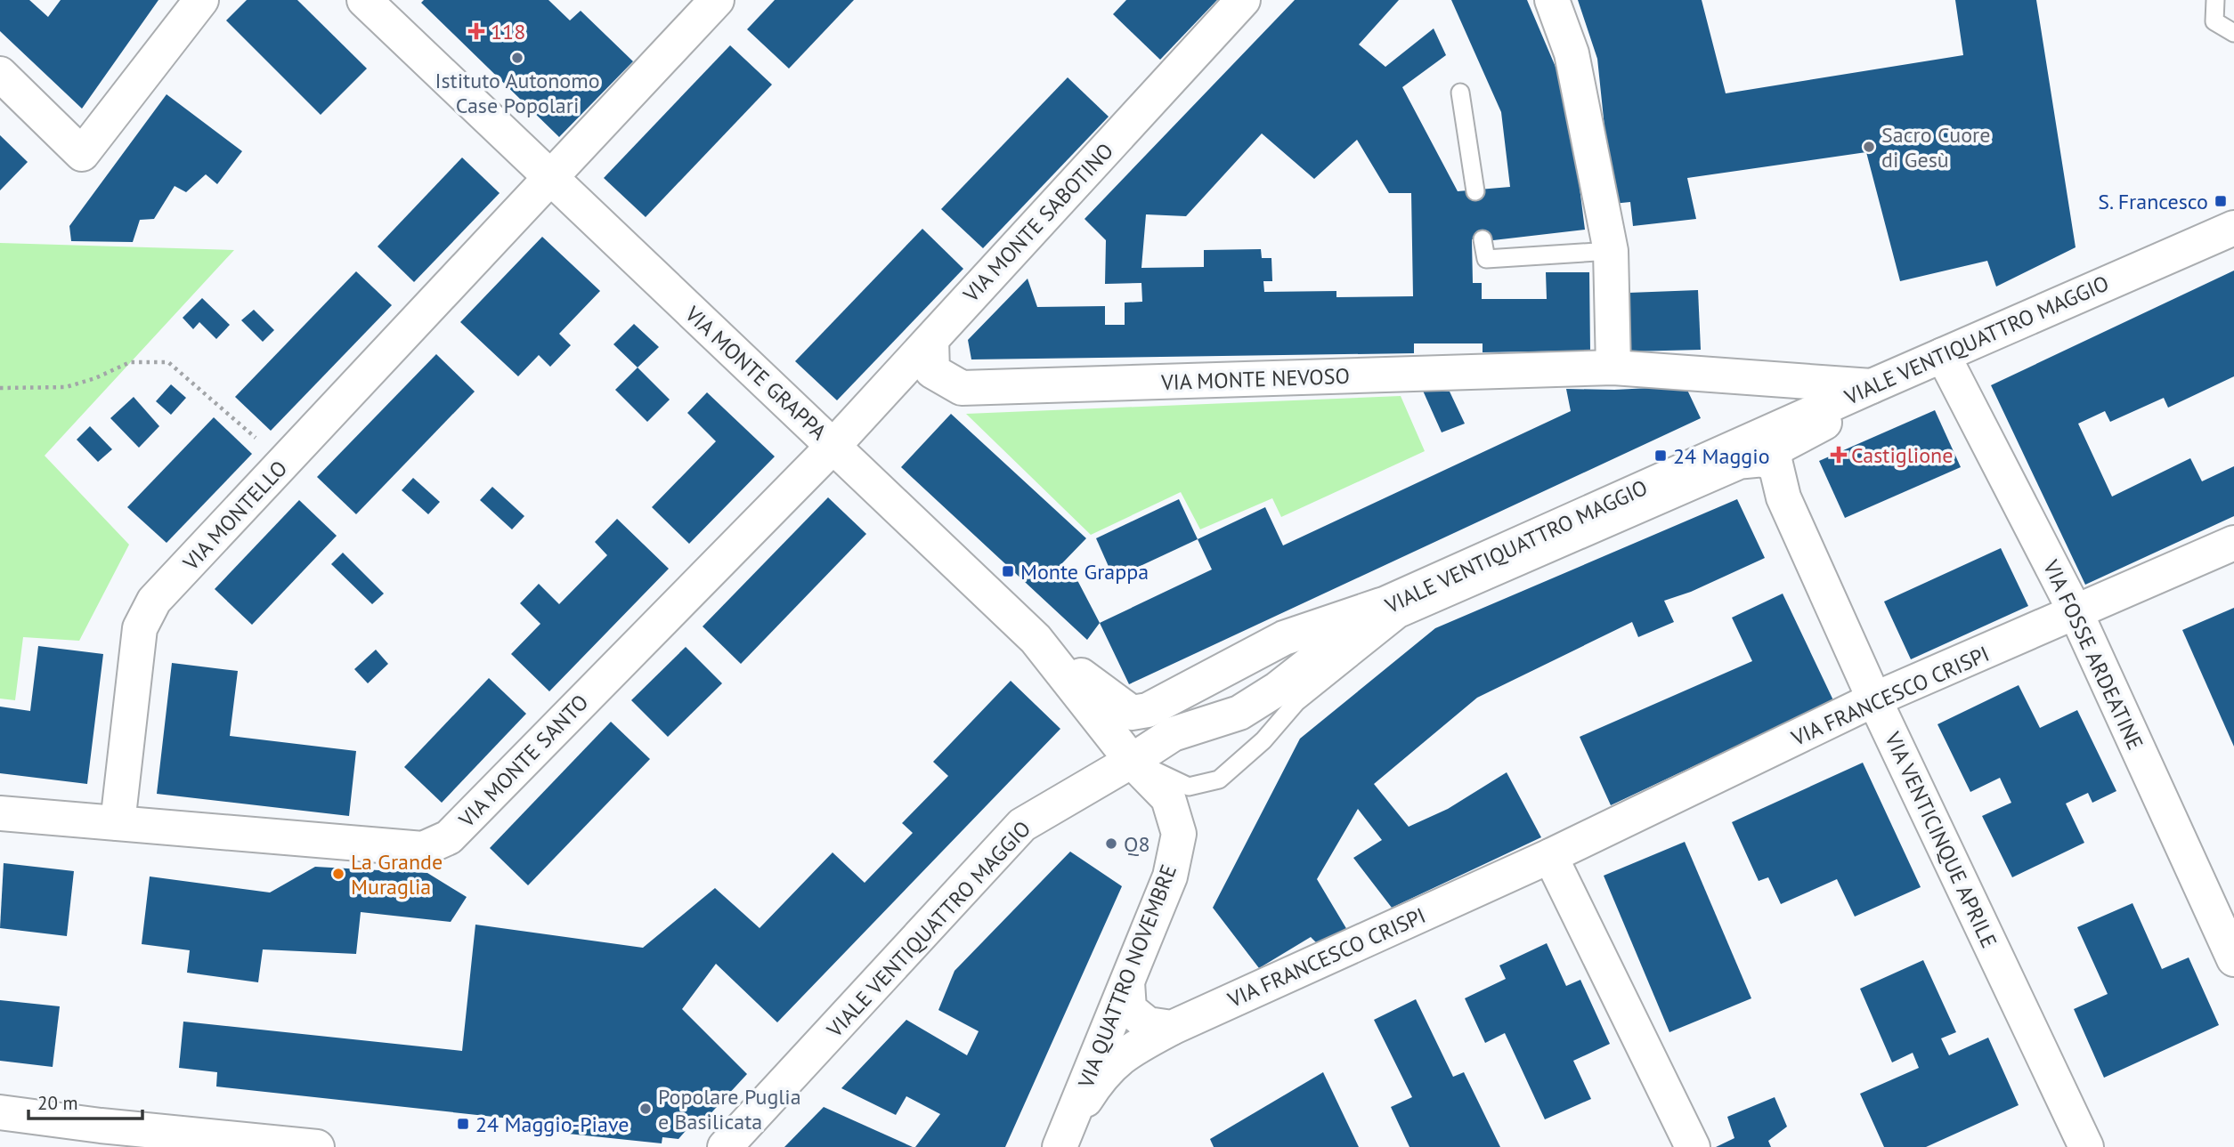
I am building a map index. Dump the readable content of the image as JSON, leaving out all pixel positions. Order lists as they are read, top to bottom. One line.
{"streets":{"street":["VIA MONTE SABOTINO","VIALE VENTIQUATTRO MAGGIO","VIA MONTE GRAPPA","VIA MONTE NEVOSO","VIA MONTELLO","VIA FOSSE ARDEATINE","VIA FRANCESCO CRISPI","VIA MONTE SANTO","VIA VENTICINQUE APRILE","VIA QUATTRO NOVEMBRE"]},"crossings":[["VIA MONTE SABOTINO","VIA MONTE GRAPPA"],["VIA MONTE SABOTINO","VIA MONTE NEVOSO"],["VIA MONTE SABOTINO","VIA MONTE SANTO"],["VIALE VENTIQUATTRO MAGGIO","VIA MONTE GRAPPA"],["VIALE VENTIQUATTRO MAGGIO","VIA FOSSE ARDEATINE"],["VIALE VENTIQUATTRO MAGGIO","VIA VENTICINQUE APRILE"],["VIALE VENTIQUATTRO MAGGIO","VIA QUATTRO NOVEMBRE"],["VIA MONTE GRAPPA","VIA MONTELLO"],["VIA MONTE GRAPPA","VIA MONTE SANTO"],["VIA MONTE GRAPPA","VIA QUATTRO NOVEMBRE"],["VIA MONTELLO","VIA MONTE SANTO"],["VIA FOSSE ARDEATINE","VIA FRANCESCO CRISPI"],["VIA FRANCESCO CRISPI","VIA VENTICINQUE APRILE"],["VIA FRANCESCO CRISPI","VIA QUATTRO NOVEMBRE"]],"places":{"health":["118","Castiglione"],"other":["Istituto Autonomo Case Popolari","Sacro Cuore di Gesù","Q8","La Grande Muraglia","Popolare Puglia e Basilicata"],"transit":["S. Francesco","24 Maggio","Monte Grappa","24 Maggio-Piave"]},"scale_bar":"20 m"}
